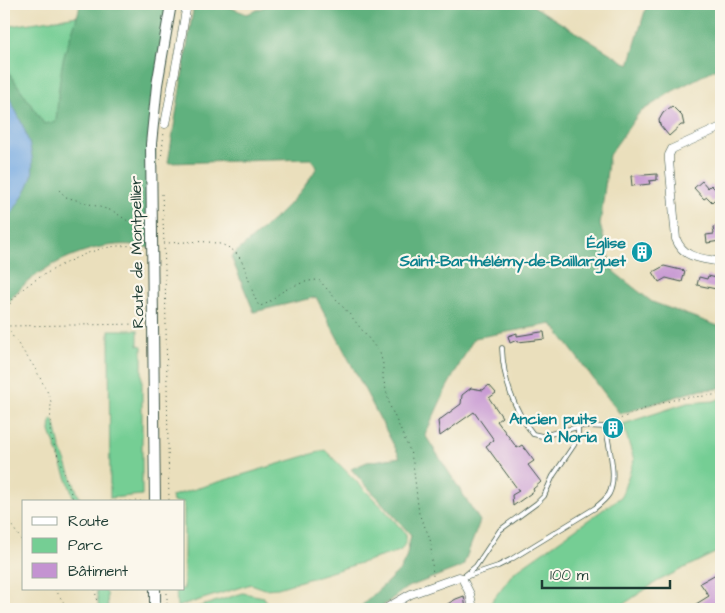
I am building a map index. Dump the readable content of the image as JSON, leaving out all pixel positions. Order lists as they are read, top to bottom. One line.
{"streets":{"main road":["Route de Montpellier"]},"places":{"building":["Église Saint-Barthélémy-de-Baillarguet","Ancien puits à Noria"]},"legend":["Route","Parc","Bâtiment"],"scale_bar":"100 m"}
